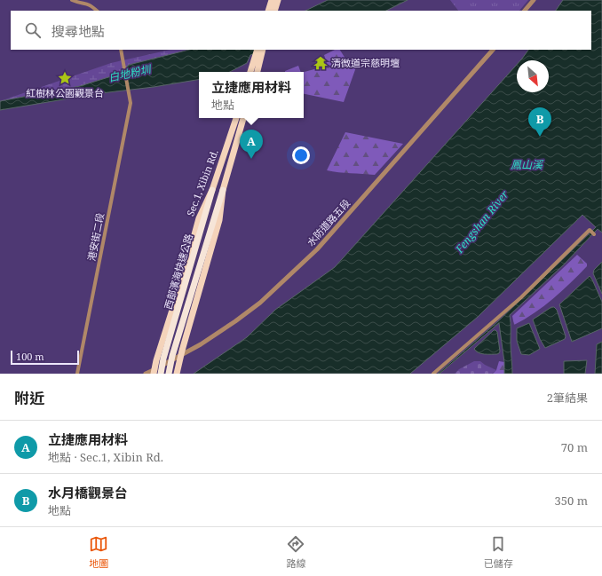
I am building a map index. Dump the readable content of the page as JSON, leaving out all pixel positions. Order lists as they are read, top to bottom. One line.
{"streets":{"highway":["西部濱海快速公路"],"main road":["Sec.1, Xibin Rd."],"street":["水防道路五段","港安街二段"]},"crossings":[["Sec.1, Xibin Rd.","西部濱海快速公路"]],"water":["白地粉圳","鳳山溪","Fengshan River"],"places":{"temple":["清微道宗慈明壇"],"place":["紅樹林公園觀景台"]},"scale_bar":"100 m","north":"bottom right","page":{"search":"搜尋地點","popup":["立捷應用材料","地點"],"pins":["B","A"],"scale":"100 m","heading":["附近","2筆結果"],"list":[{"mark":"A","name":"立捷應用材料","note":"地點 · Sec.1, Xibin Rd.","value":"70 m"},{"mark":"B","name":"水月橋觀景台","note":"地點","value":"350 m"}],"nav":["地圖","路線","已儲存"]}}
